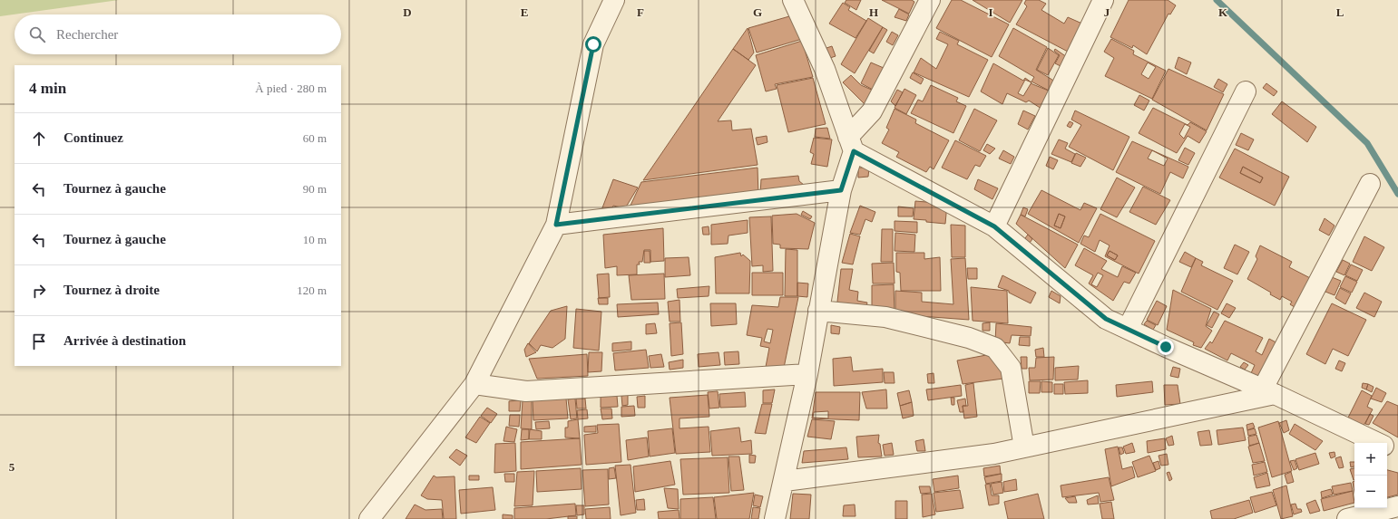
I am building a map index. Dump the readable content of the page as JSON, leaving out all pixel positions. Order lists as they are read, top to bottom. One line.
{"page":{"search":"Rechercher","heading":["4 min","À pied · 280 m"],"list":[["Continuez","60 m"],["Tournez à gauche","90 m"],["Tournez à gauche","10 m"],["Tournez à droite","120 m"],"Arrivée à destination"],"map_buttons":["+","−"]},"grid":{"columns":["D","E","F","G","H","I","J","K","L"],"rows":["5"]}}
